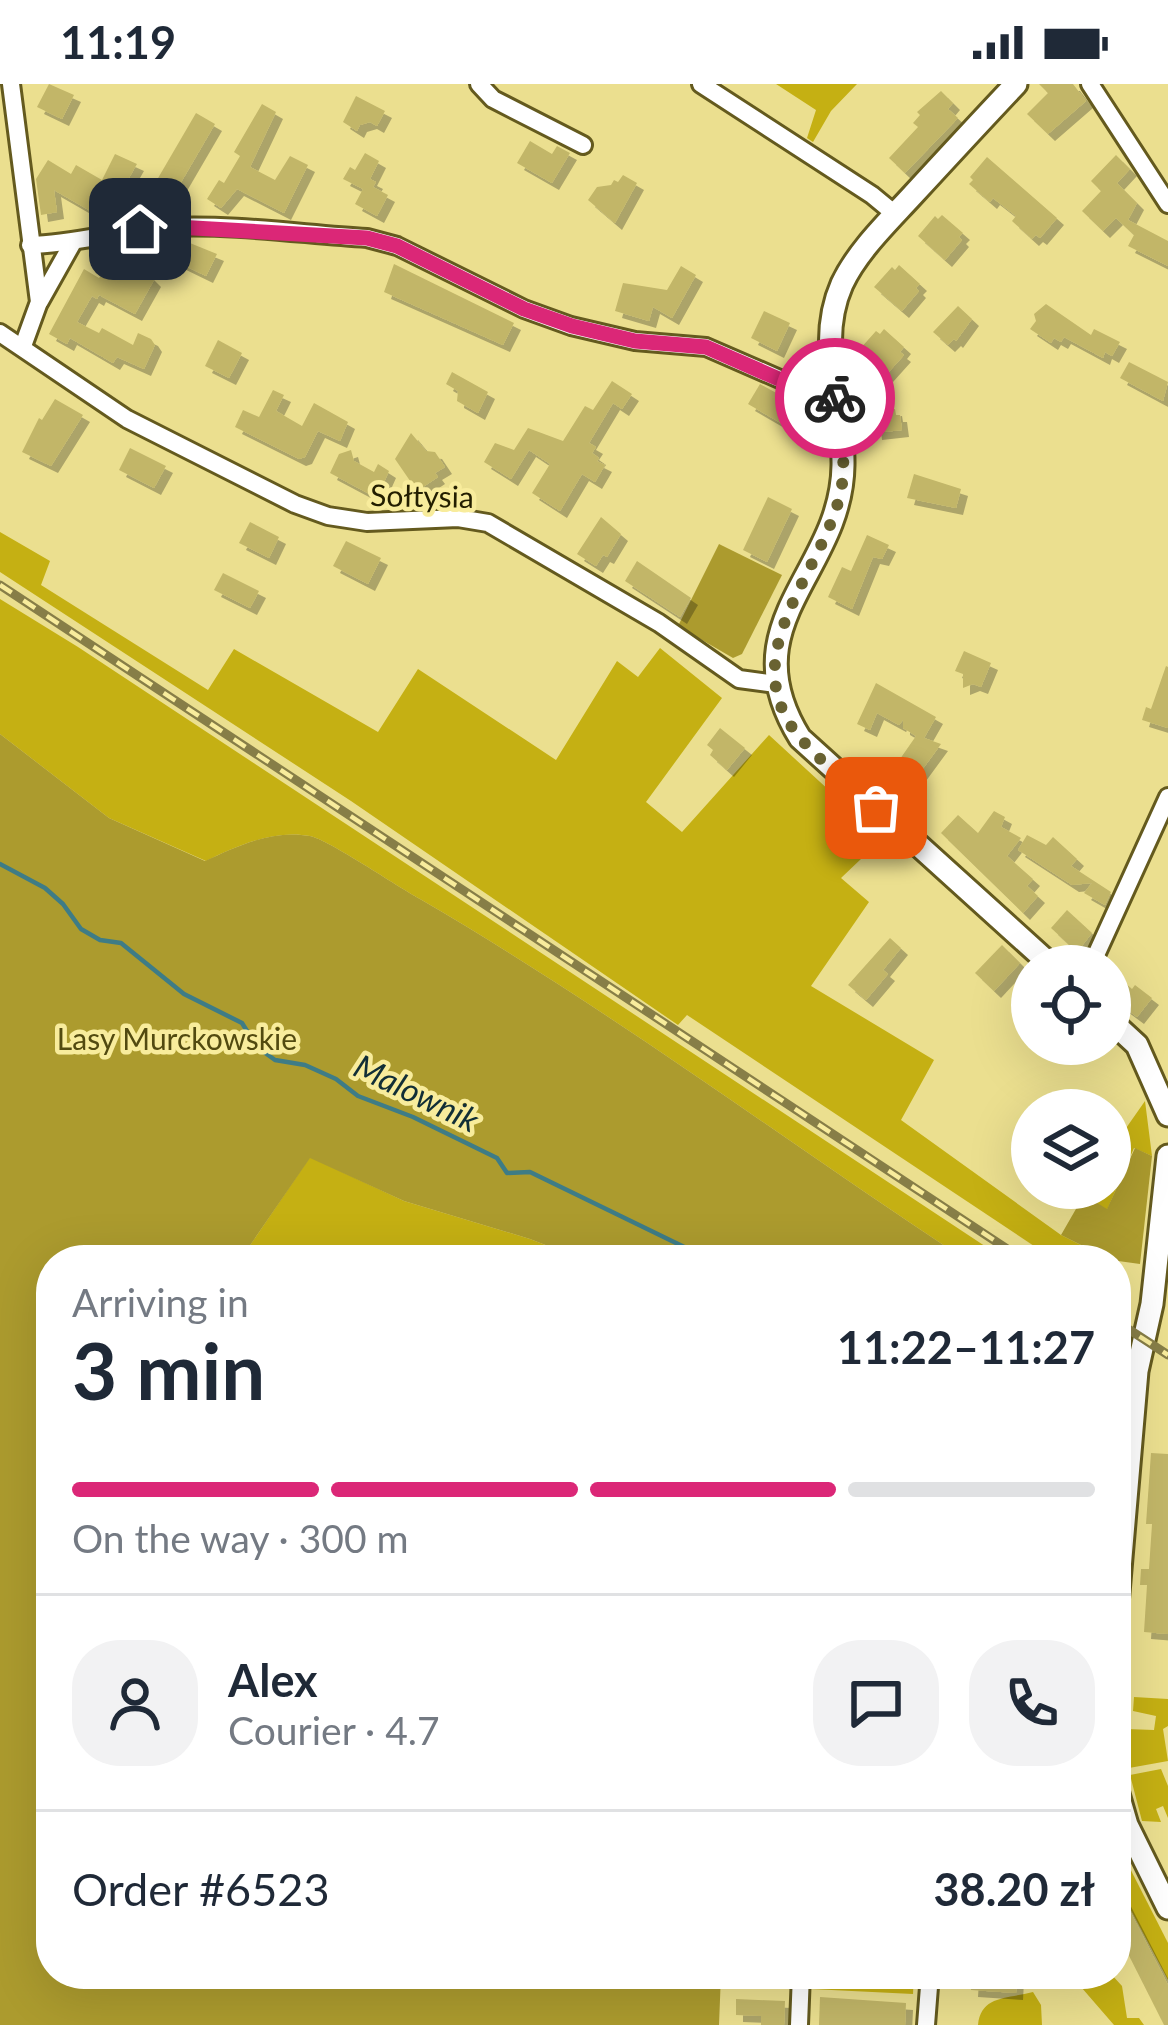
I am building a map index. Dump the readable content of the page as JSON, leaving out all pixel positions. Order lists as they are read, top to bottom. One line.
{"streets":{"street":["Sołtysia"]},"water":["Malownik"],"parks":["Lasy Murckowskie"],"page":{"status":"11:19","heading":["3 min","Arriving in","11:22–11:27"],"panel":["Alex","Courier · 4.7","Order #6523","38.20 zł"],"bar":"On the way · 300 m"}}
